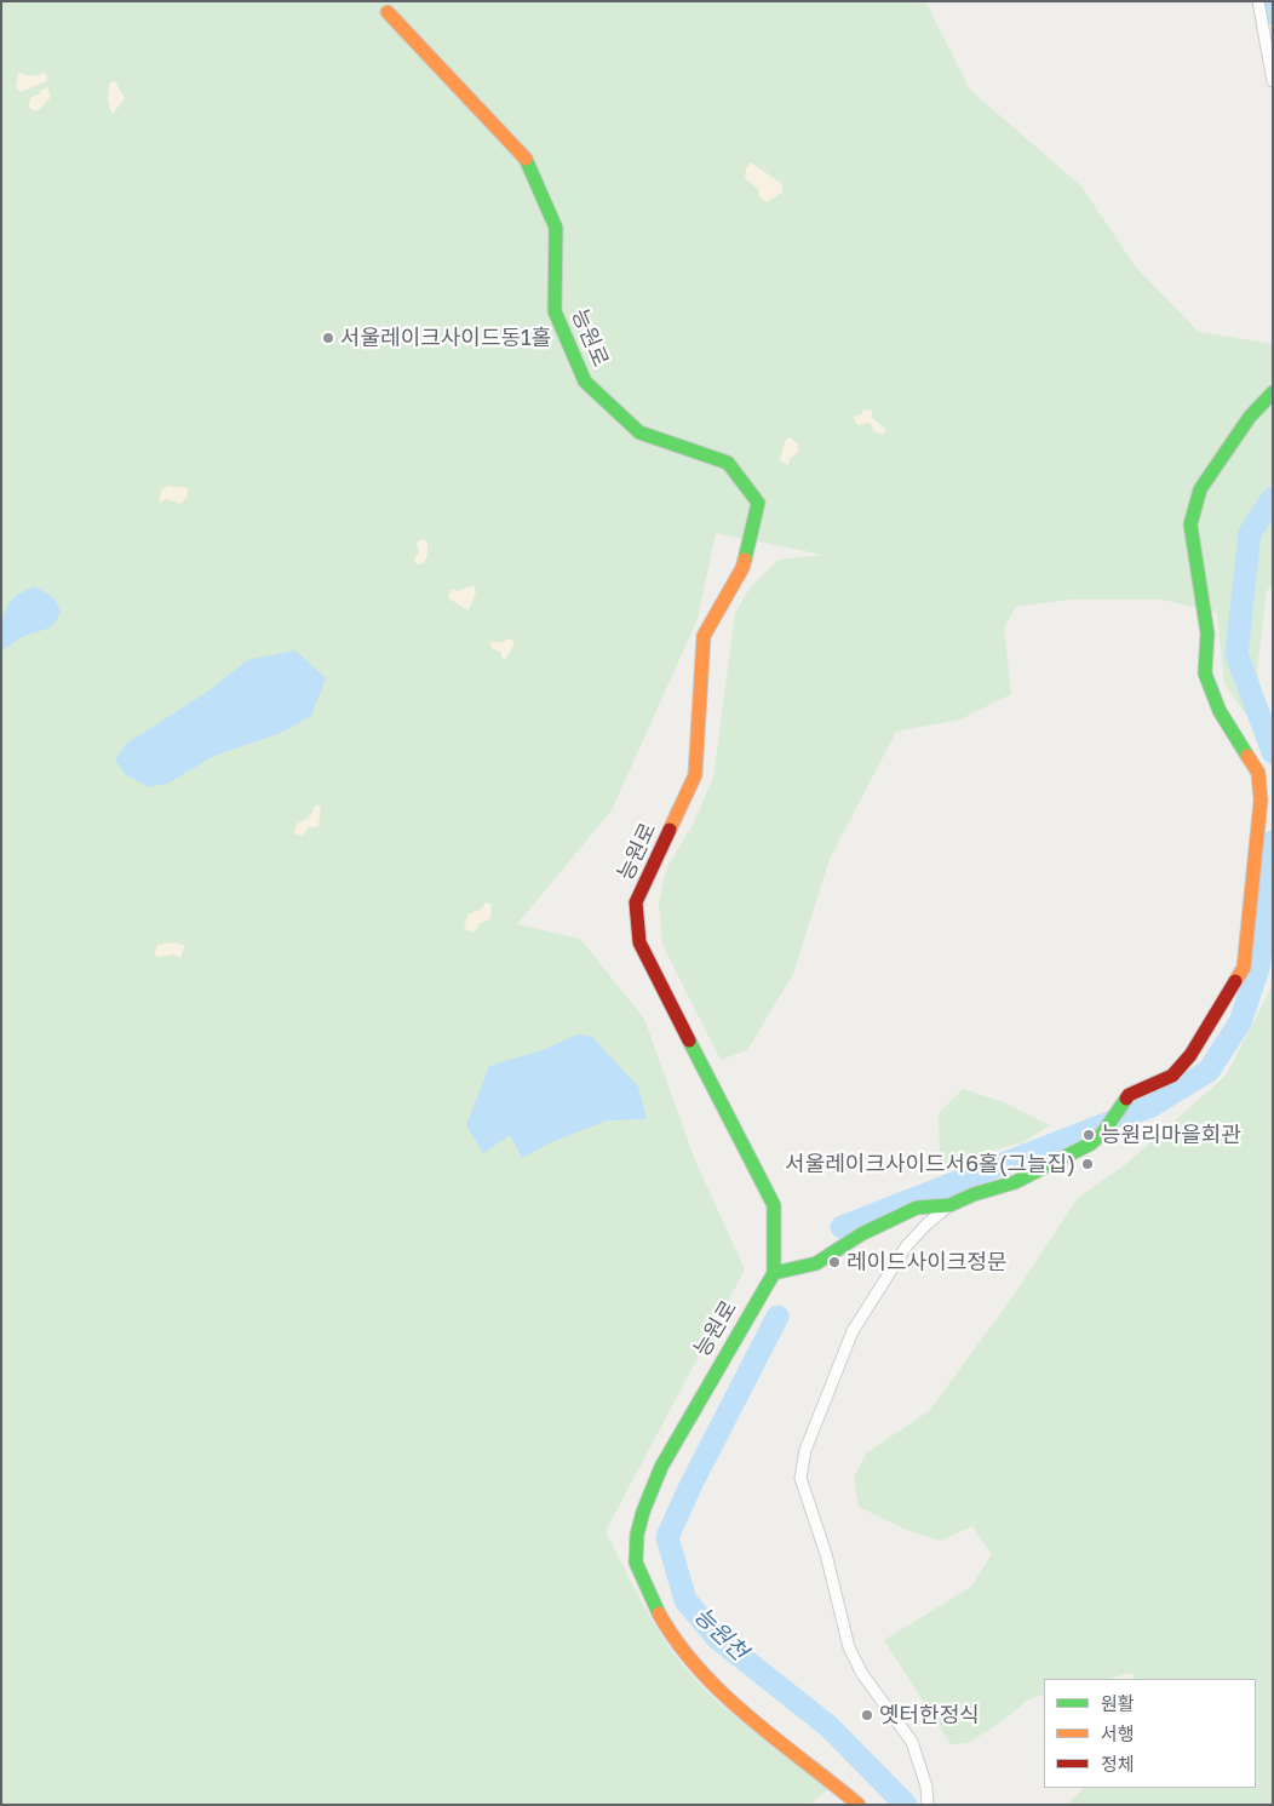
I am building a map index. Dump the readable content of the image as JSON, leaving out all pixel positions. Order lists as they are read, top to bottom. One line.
{"streets":{"street":["능원로"]},"water":["능원천"],"places":["서울레이크사이드동1홀","능원리마을회관","서울레이크사이드서6홀(그늘집)","레이드사이크정문","옛터한정식"],"legend":["원활","서행","정체"]}
